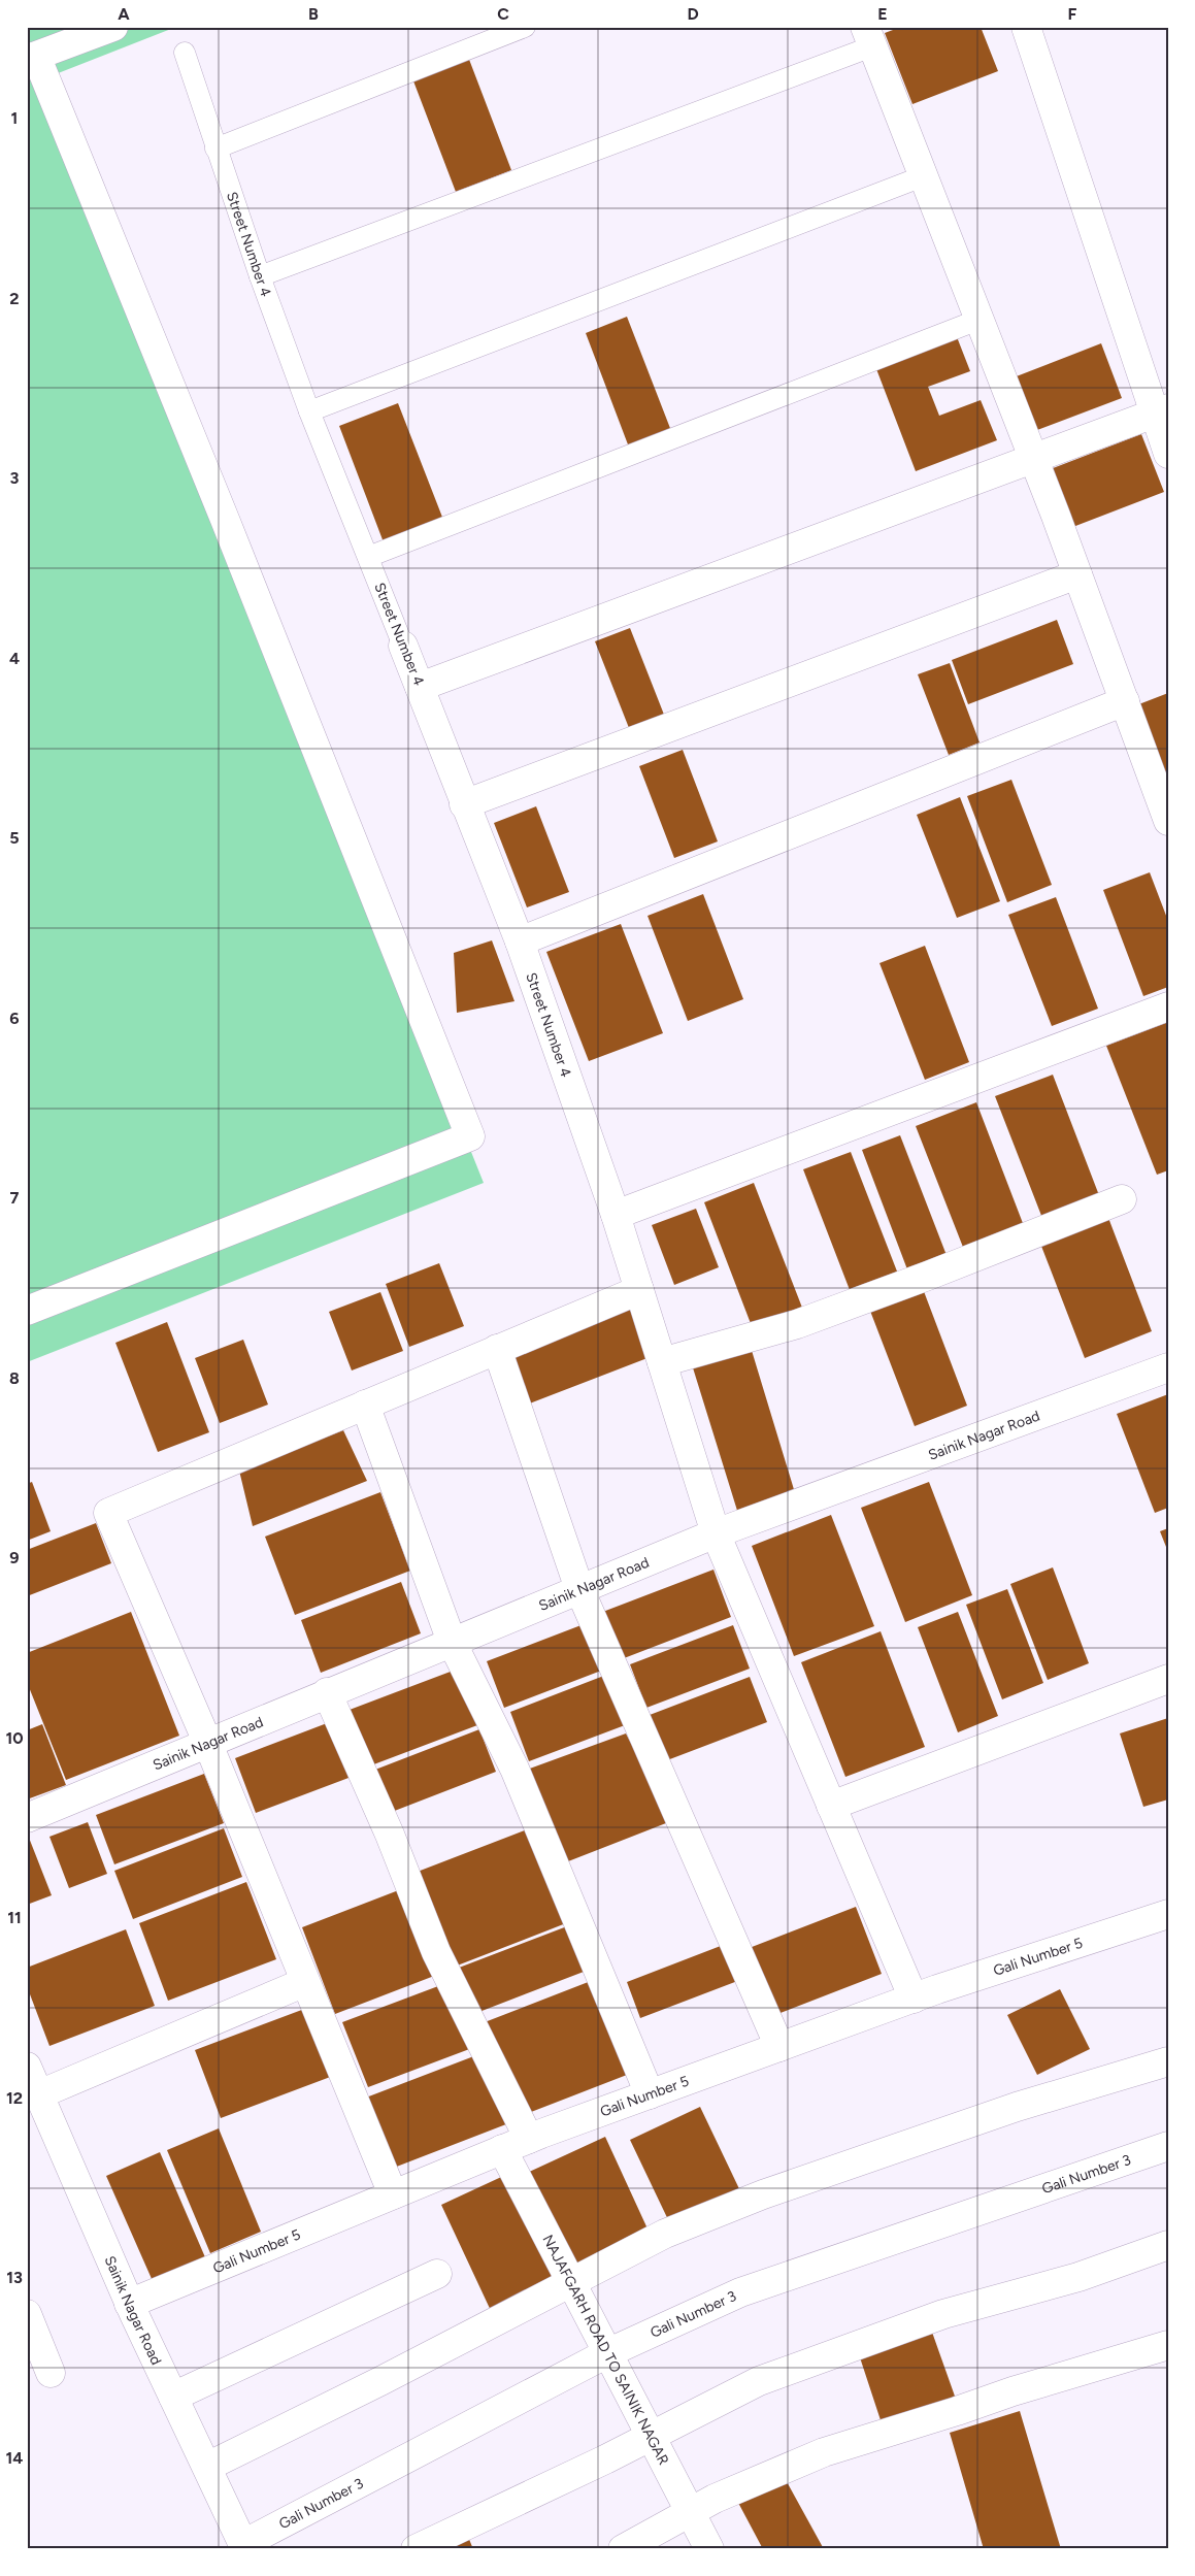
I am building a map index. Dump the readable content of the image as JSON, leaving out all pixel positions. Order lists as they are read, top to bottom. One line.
{"streets":{"street":["Street Number 4","Sainik Nagar Road","Gali Number 5","Gali Number 3","NAJAFGARH ROAD TO SAINIK NAGAR"]},"crossings":[["Street Number 4","Sainik Nagar Road"],["Street Number 4","Gali Number 5"],["Sainik Nagar Road","Gali Number 5"],["Sainik Nagar Road","Gali Number 3"],["Gali Number 5","NAJAFGARH ROAD TO SAINIK NAGAR"],["Gali Number 3","NAJAFGARH ROAD TO SAINIK NAGAR"]],"grid":{"columns":["A","B","C","D","E","F"],"rows":["1","2","3","4","5","6","7","8","9","10","11","12","13","14"]}}
